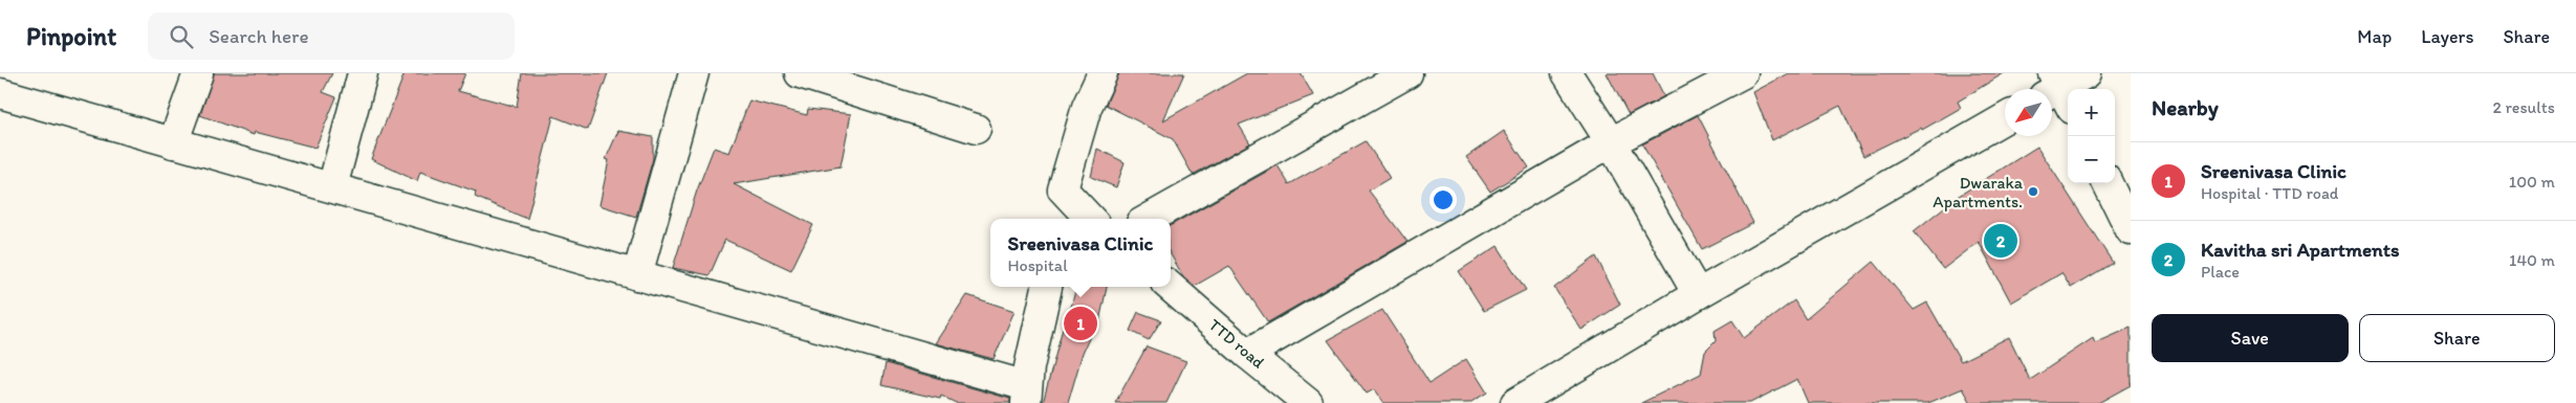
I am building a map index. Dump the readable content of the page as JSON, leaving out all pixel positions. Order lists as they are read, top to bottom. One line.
{"streets":{"street":["TTD road"]},"places":["Dwaraka Apartments."],"north":"bottom left","page":{"header":"Pinpoint","search":"Search here","nav":["Map","Layers","Share"],"heading":["Nearby","2 results"],"map_buttons":["+","−"],"list":[{"mark":"1","name":"Sreenivasa Clinic","note":"Hospital · TTD road","value":"100 m"},{"mark":"2","name":"Kavitha sri Apartments","note":"Place","value":"140 m"}],"popup":["Sreenivasa Clinic","Hospital"],"pins":["2","1"],"buttons":["Save","Share"]}}
